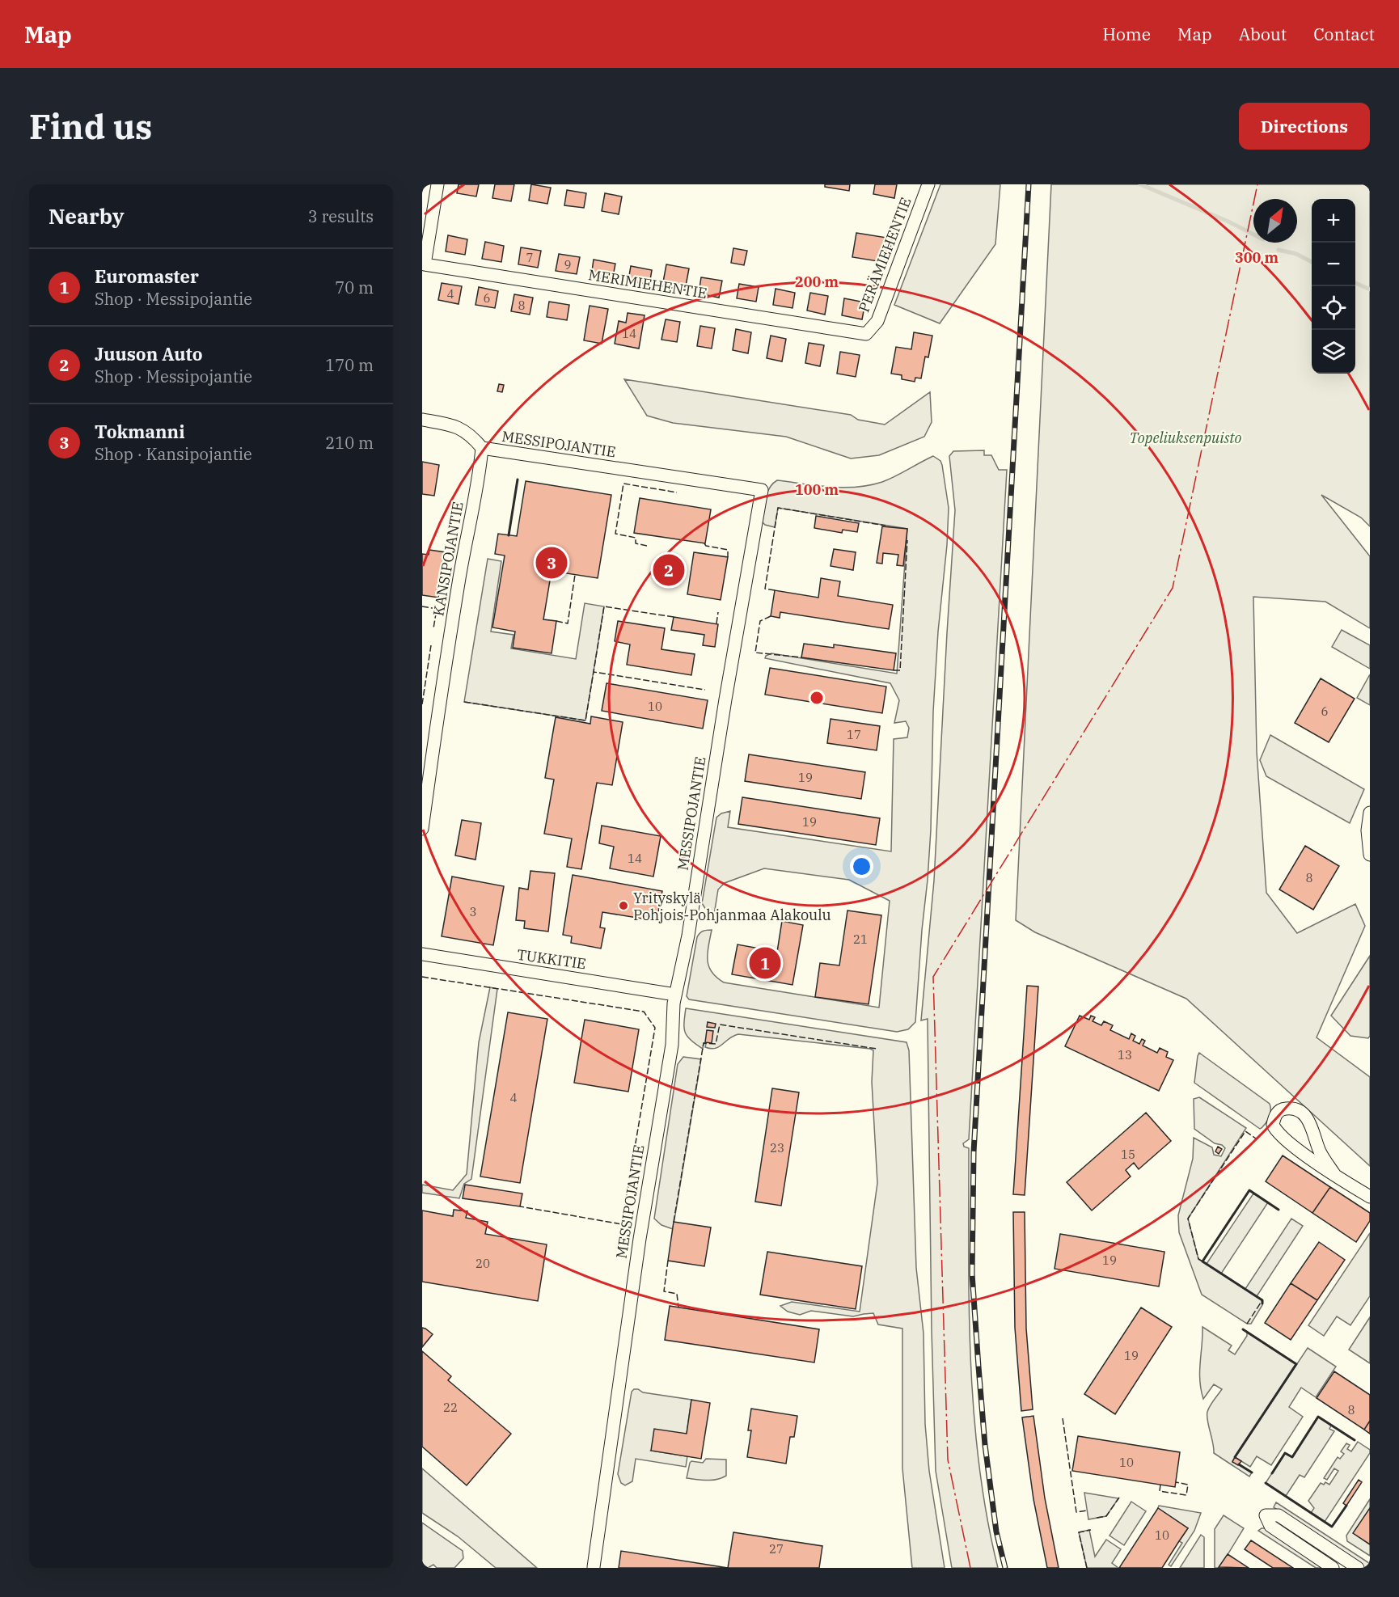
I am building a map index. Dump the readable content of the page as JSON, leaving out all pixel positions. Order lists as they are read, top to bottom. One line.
{"streets":{"street":["PERÄMIEHENTIE","MERIMIEHENTIE","MESSIPOJANTIE","KANSIPOJANTIE","TUKKITIE"]},"crossings":[["PERÄMIEHENTIE","MERIMIEHENTIE"],["MESSIPOJANTIE","KANSIPOJANTIE"],["MESSIPOJANTIE","TUKKITIE"]],"parks":["Topeliuksenpuisto"],"places":["Yrityskylä Pohjois-Pohjanmaa Alakoulu"],"house_numbers":["7","9","4","6","8","14","10","6","17","19","19","14","8","3","21","13","4","23","15","19","20","19","22","8","10","10","27"],"north":"top right","page":{"header":"Map","nav":["Home","Map","About","Contact"],"buttons":"Directions","title":"Find us","heading":["Nearby","3 results"],"map_buttons":["+","−"],"list":[{"mark":"1","name":"Euromaster","note":"Shop · Messipojantie","value":"70 m"},{"mark":"2","name":"Juuson Auto","note":"Shop · Messipojantie","value":"170 m"},{"mark":"3","name":"Tokmanni","note":"Shop · Kansipojantie","value":"210 m"}],"pins":["3","2","1"]},"rings":["300 m","200 m","100 m"]}
